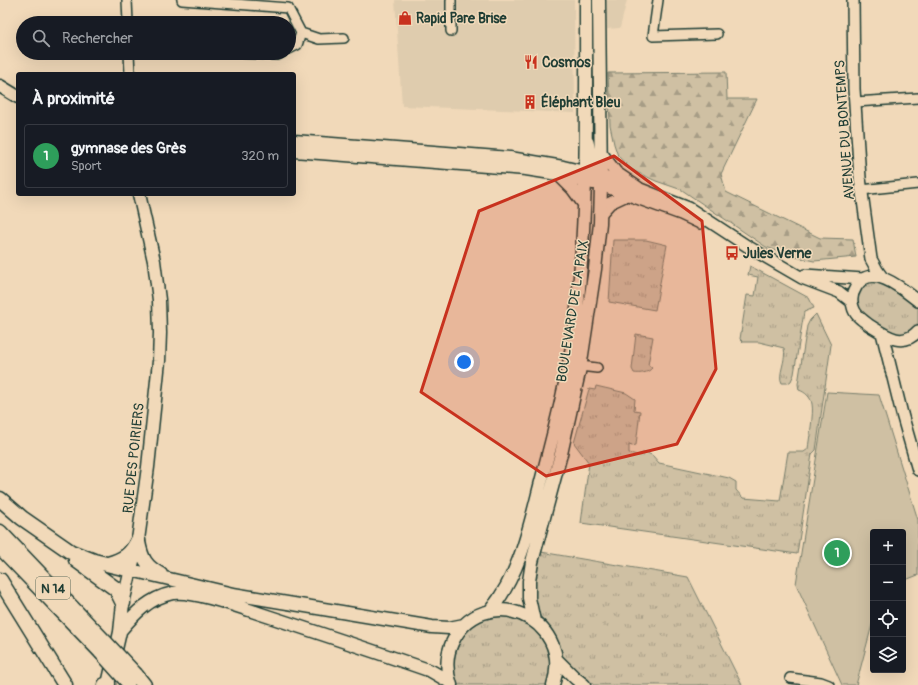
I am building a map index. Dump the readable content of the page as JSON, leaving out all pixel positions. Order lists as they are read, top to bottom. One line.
{"streets":{"highway":["N 14"],"main road":["BOULEVARD DE LA PAIX","RUE DES POIRIERS"],"street":["AVENUE DU BONTEMPS"]},"places":{"shop":["Rapid Pare Brise"],"restaurant":["Cosmos"],"building":["Éléphant Bleu"],"bus stop":["Jules Verne"]},"page":{"search":"Rechercher","heading":"À proximité","list":[{"mark":"1","name":"gymnase des Grès","note":"Sport","value":"320 m"}],"map_buttons":["+","−"],"pins":"1"}}
